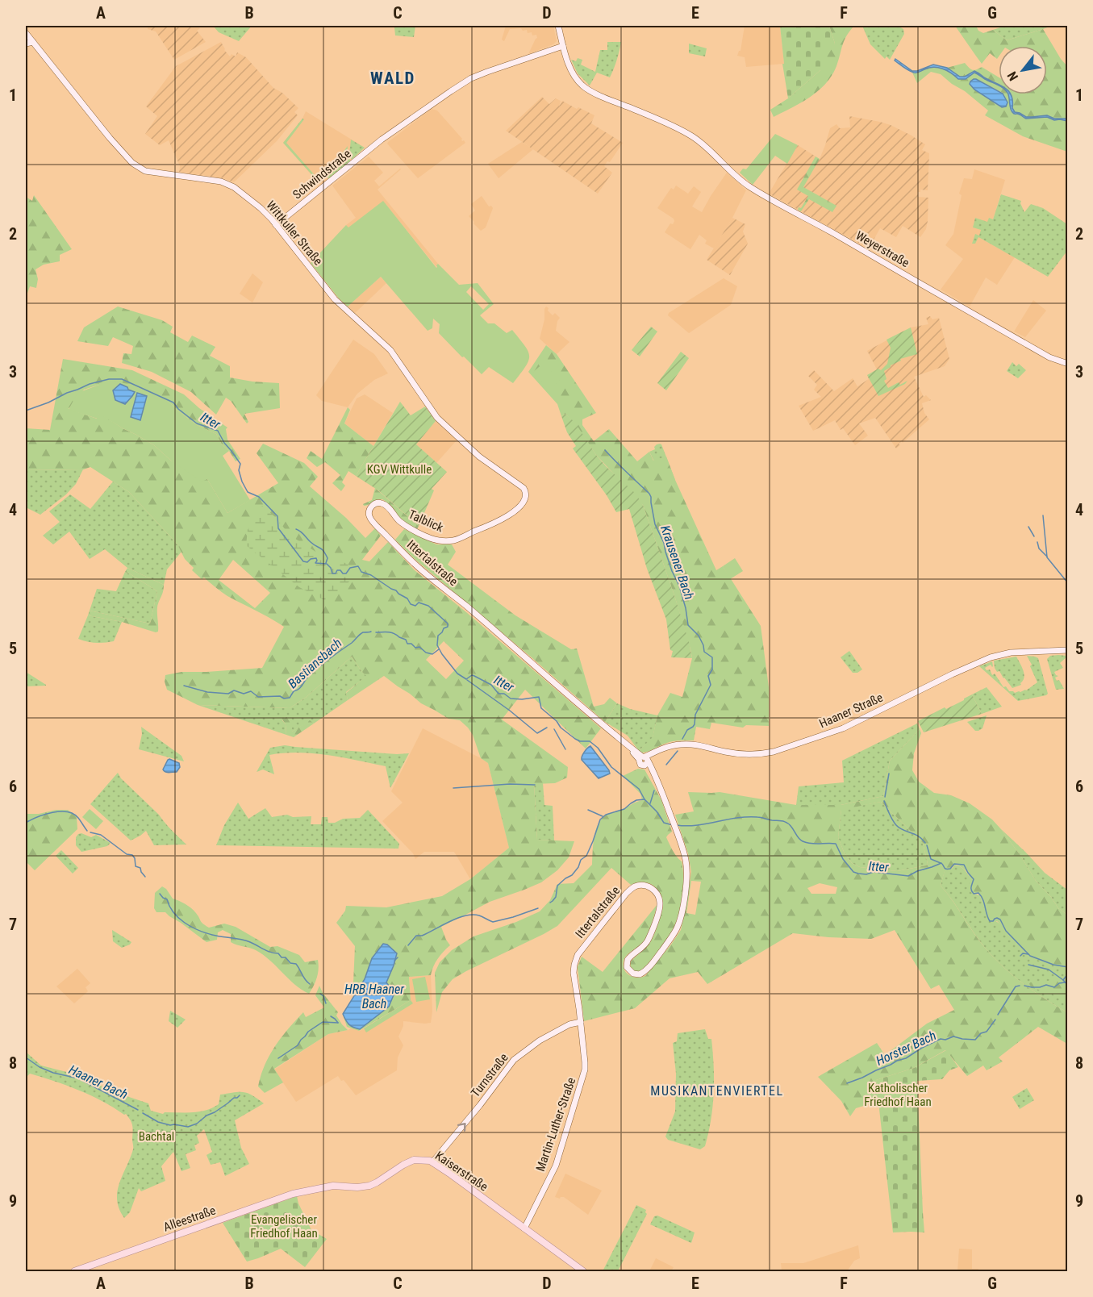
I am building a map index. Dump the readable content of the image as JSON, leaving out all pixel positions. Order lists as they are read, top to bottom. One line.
{"streets":{"main road":["Schwindstraße","Wittkuller Straße","Weyerstraße","Talblick","Ittertalstraße","Haaner Straße","Turnstraße","Martin-Luther-Straße","Kaiserstraße","Alleestraße"]},"crossings":[["Schwindstraße","Wittkuller Straße"],["Schwindstraße","Weyerstraße"],["Wittkuller Straße","Talblick"],["Talblick","Ittertalstraße"],["Ittertalstraße","Haaner Straße"],["Ittertalstraße","Turnstraße"],["Ittertalstraße","Martin-Luther-Straße"],["Turnstraße","Martin-Luther-Straße"],["Turnstraße","Kaiserstraße"],["Martin-Luther-Straße","Kaiserstraße"],["Kaiserstraße","Alleestraße"]],"one_way":["Turnstraße"],"districts":["WALD","MUSIKANTENVIERTEL"],"water":["Itter","Krausener Bach","Bastiansbach","HRB Haaner Bach","Horster Bach","Haaner Bach"],"parks":["KGV Wittkulle","Katholischer Friedhof Haan","Bachtal","Evangelischer Friedhof Haan"],"north":"bottom left","grid":{"columns":["A","B","C","D","E","F","G"],"rows":["1","2","3","4","5","6","7","8","9"]}}
